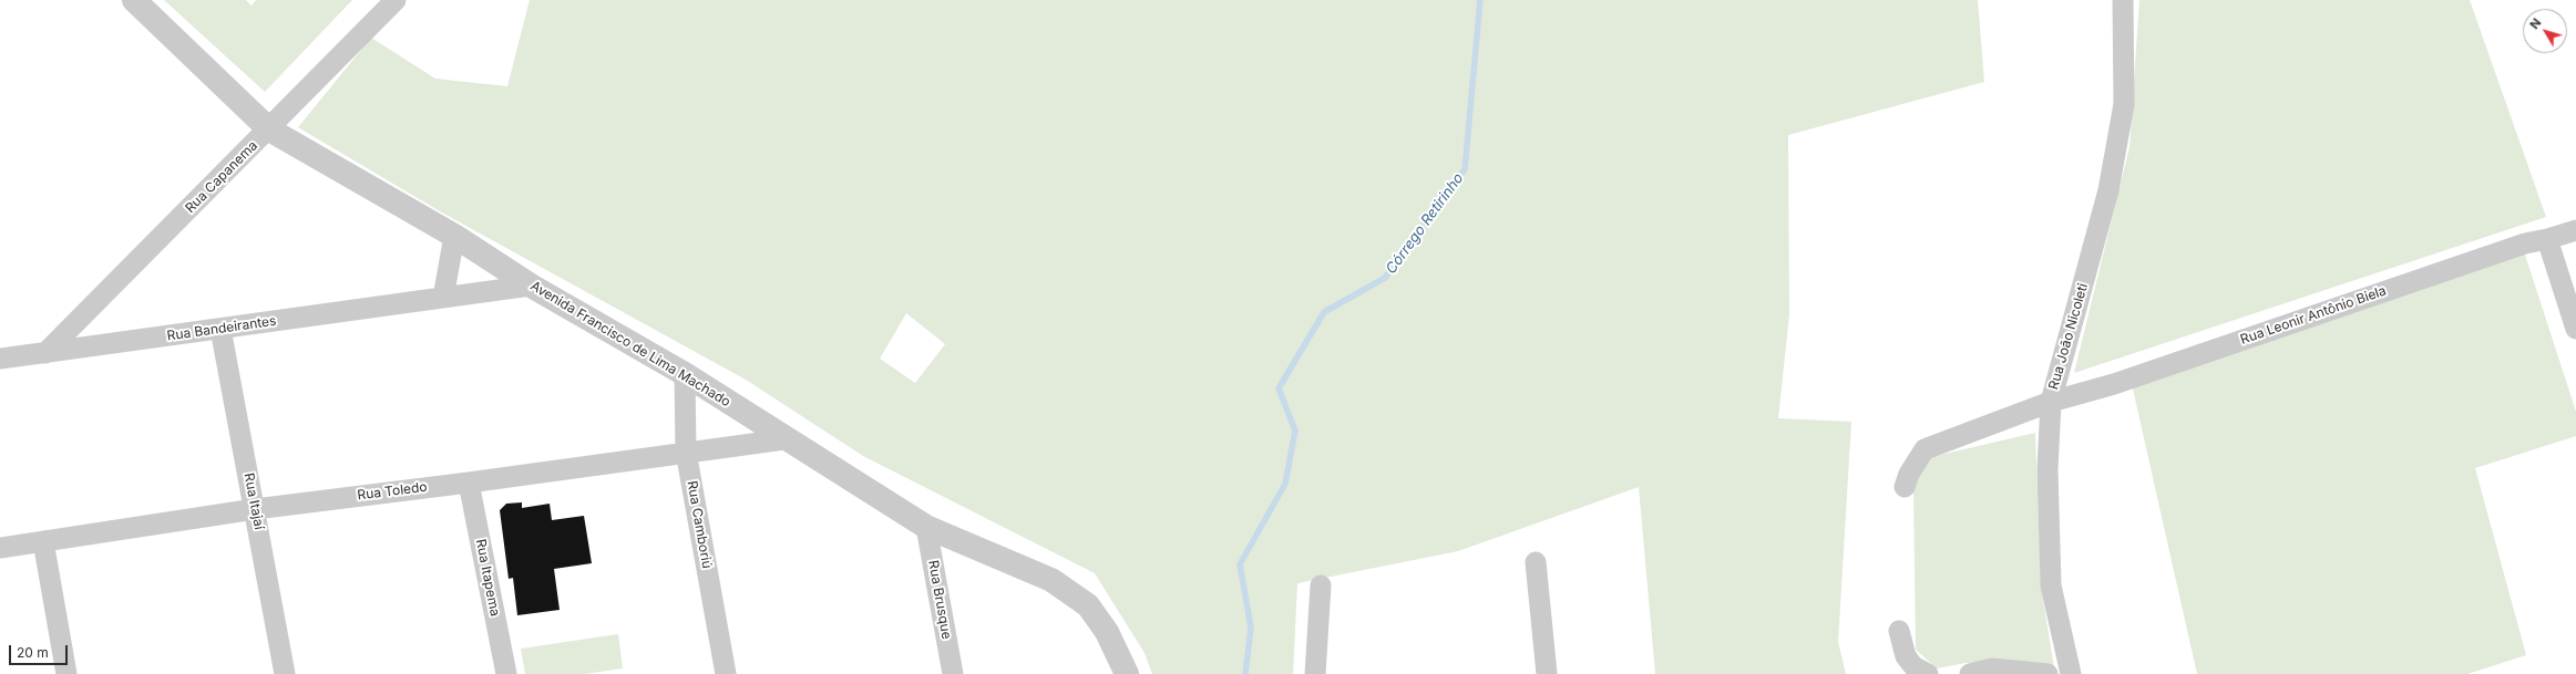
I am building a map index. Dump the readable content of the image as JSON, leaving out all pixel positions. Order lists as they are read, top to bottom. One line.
{"streets":{"street":["Rua Capanema","Rua Leonir Antônio Biela","Rua Bandeirantes","Rua João Nicoleti","Avenida Francisco de Lima Machado","Rua Toledo","Rua Itajaí","Rua Camboriú","Rua Itapema","Rua Brusque"]},"crossings":[["Rua Capanema","Rua Bandeirantes"],["Rua Capanema","Avenida Francisco de Lima Machado"],["Rua Leonir Antônio Biela","Rua João Nicoleti"],["Rua Bandeirantes","Avenida Francisco de Lima Machado"],["Rua Bandeirantes","Rua Itajaí"],["Avenida Francisco de Lima Machado","Rua Toledo"],["Avenida Francisco de Lima Machado","Rua Camboriú"],["Avenida Francisco de Lima Machado","Rua Brusque"],["Rua Toledo","Rua Itajaí"],["Rua Toledo","Rua Camboriú"],["Rua Toledo","Rua Itapema"]],"water":["Córrego Retirinho"],"scale_bar":"20 m","north":"top left"}
